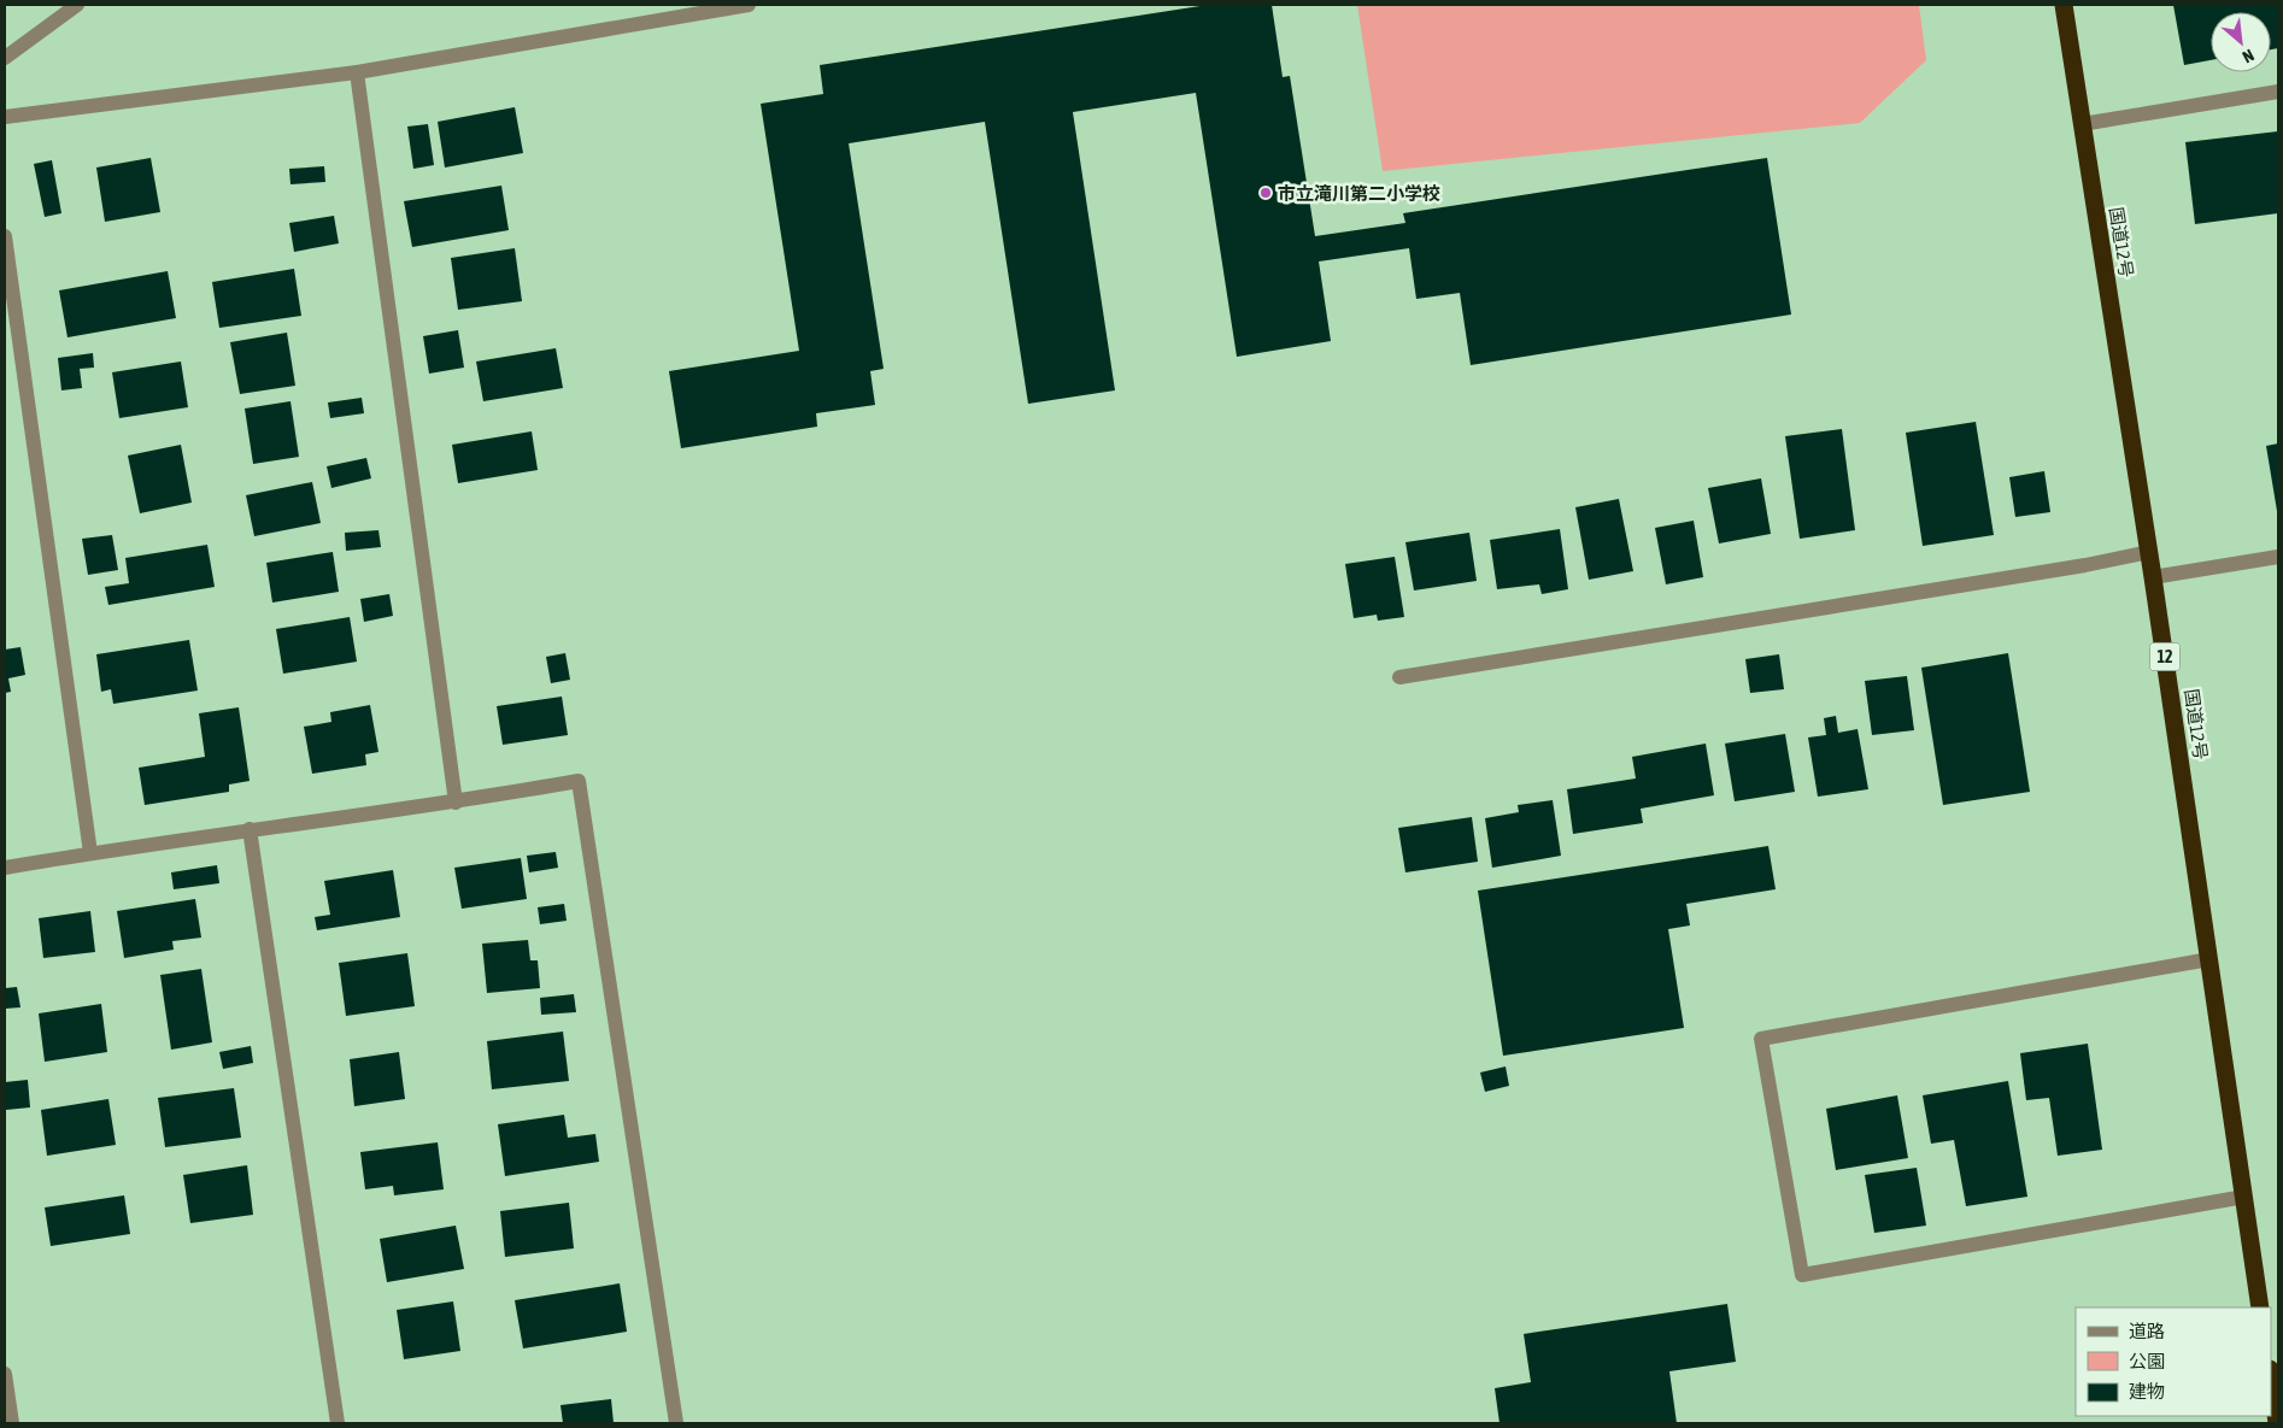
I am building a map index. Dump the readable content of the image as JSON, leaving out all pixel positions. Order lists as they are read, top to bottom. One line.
{"streets":{"highway":["国道12号","12"]},"places":["市立滝川第二小学校"],"legend":["道路","公園","建物"],"north":"bottom right"}
